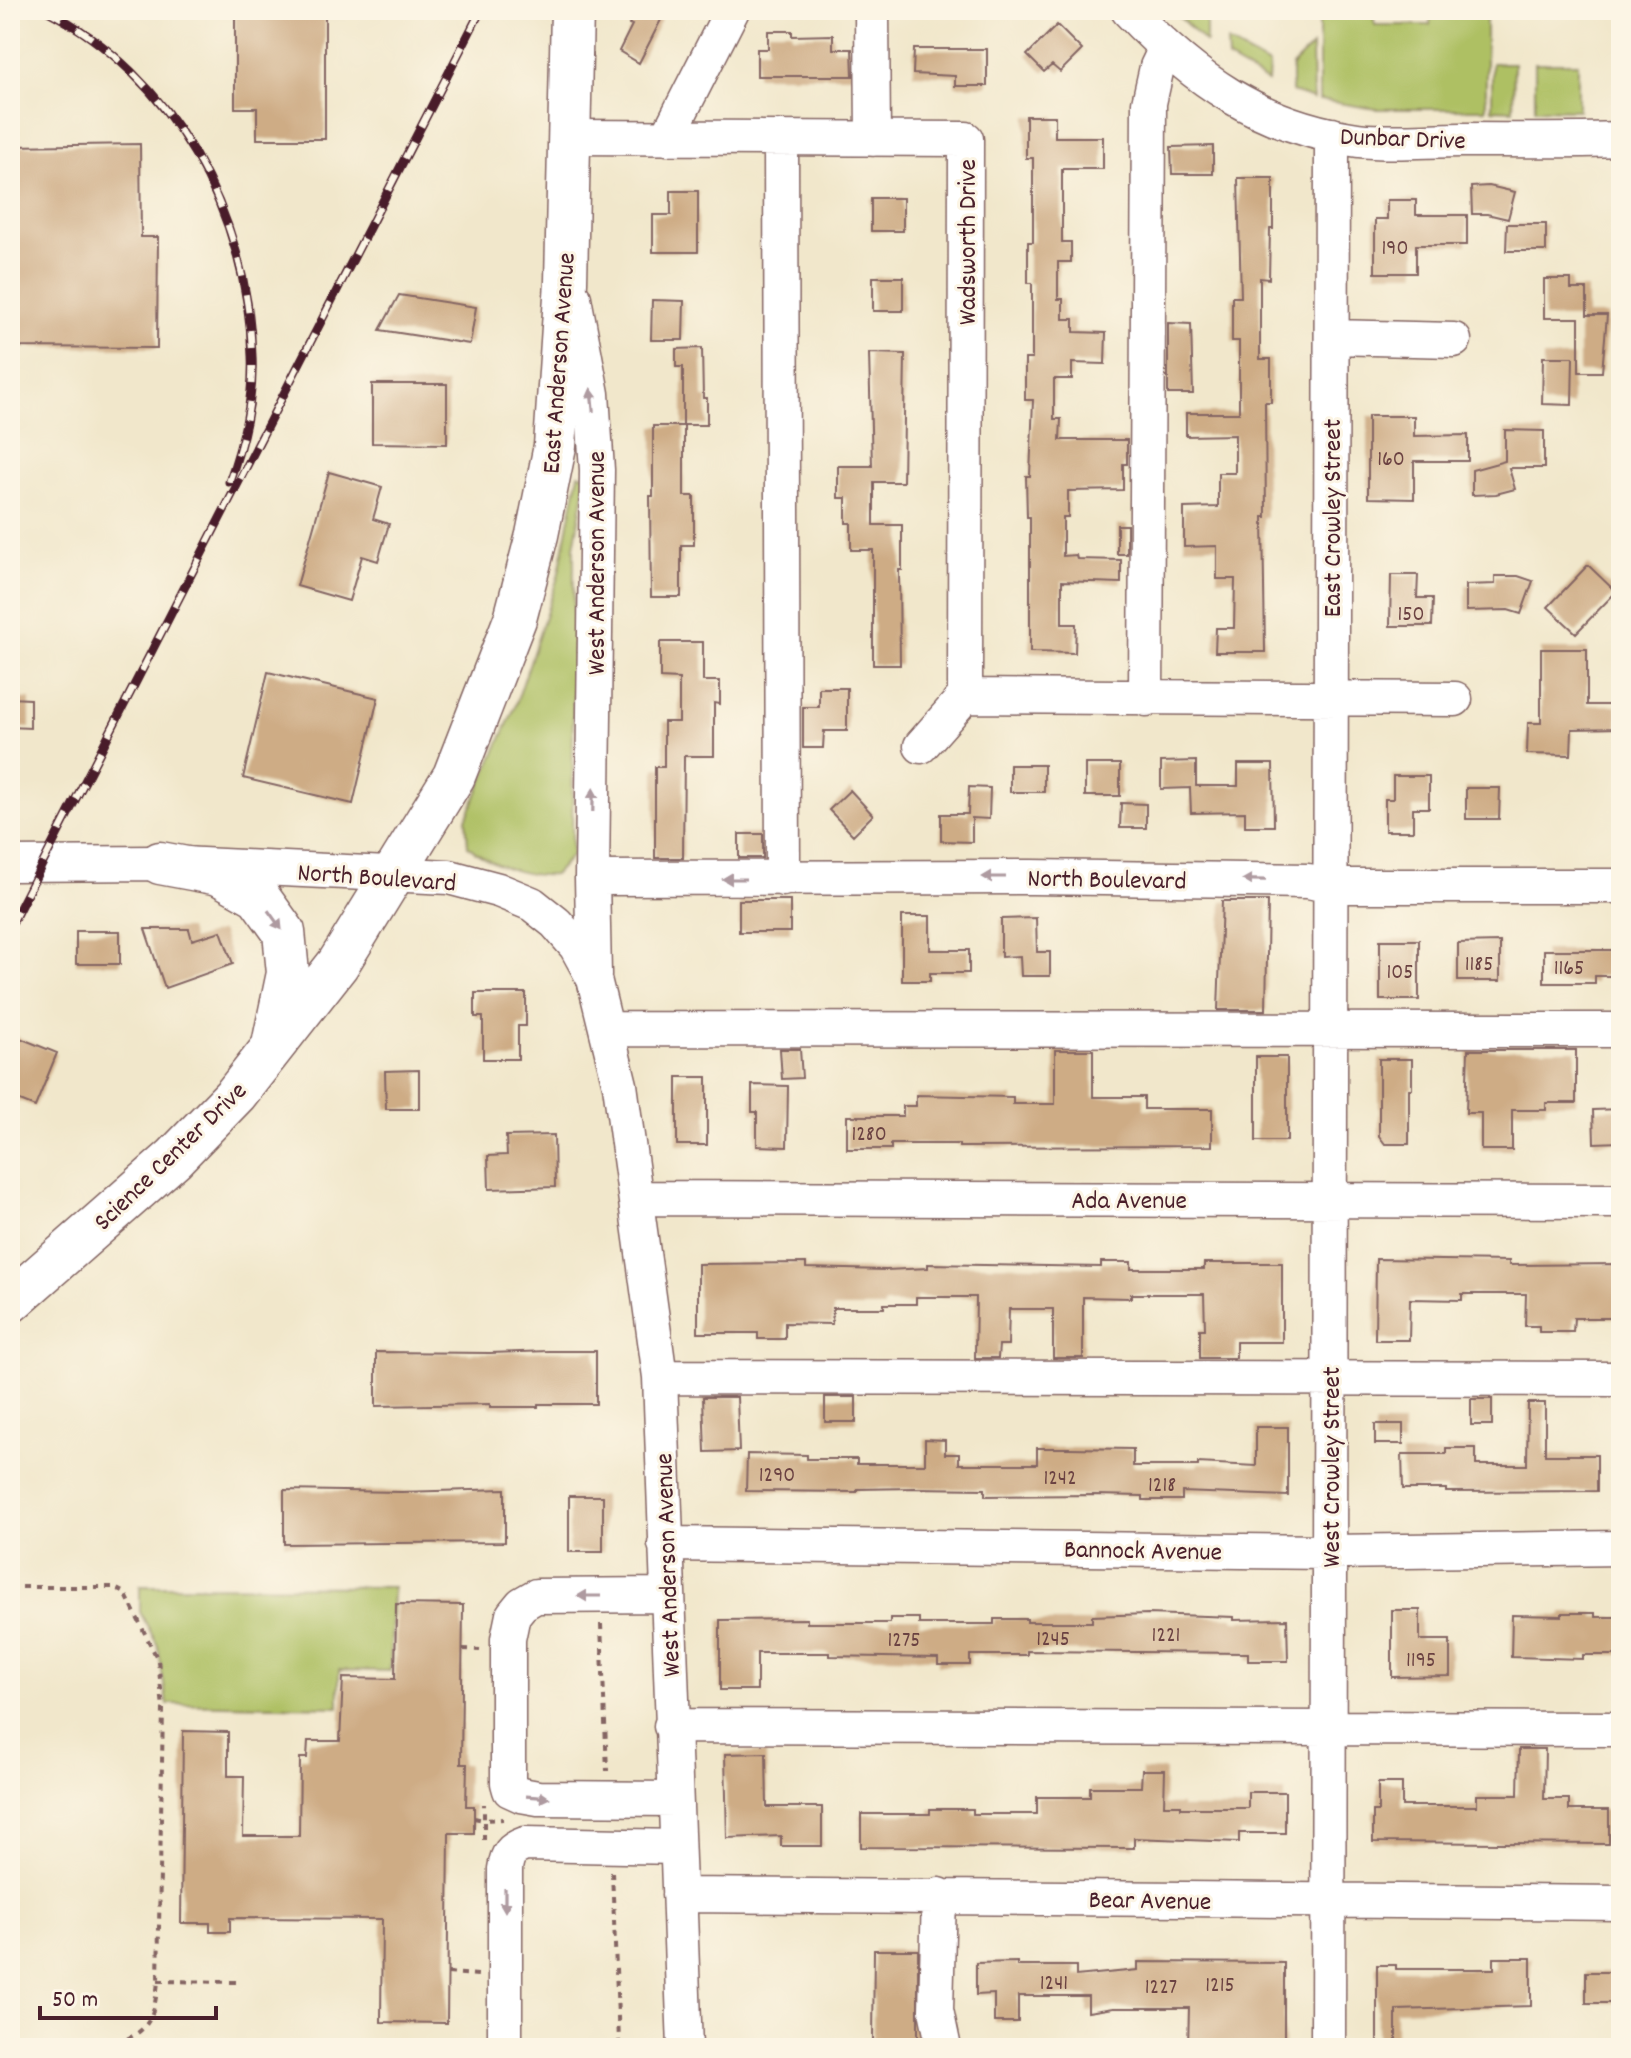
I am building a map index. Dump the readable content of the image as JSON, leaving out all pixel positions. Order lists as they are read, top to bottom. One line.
{"streets":{"main road":["East Anderson Avenue","Science Center Drive"],"street":["Dunbar Drive","Wadsworth Drive","East Crowley Street","West Anderson Avenue","North Boulevard","Ada Avenue","West Crowley Street","Bannock Avenue","Bear Avenue"]},"crossings":[["Dunbar Drive","East Crowley Street"],["Wadsworth Drive","East Anderson Avenue"],["East Anderson Avenue","West Anderson Avenue"],["East Anderson Avenue","North Boulevard"],["East Anderson Avenue","Science Center Drive"],["East Crowley Street","North Boulevard"],["East Crowley Street","West Crowley Street"],["West Anderson Avenue","North Boulevard"],["West Anderson Avenue","Ada Avenue"],["West Anderson Avenue","Bannock Avenue"],["West Anderson Avenue","Bear Avenue"],["North Boulevard","Science Center Drive"],["North Boulevard","West Crowley Street"],["Ada Avenue","West Crowley Street"],["West Crowley Street","Bannock Avenue"],["West Crowley Street","Bear Avenue"]],"house_numbers":["190","160","150","1185","1165","105","1280","1290","1242","1218","1221","1245","1275","1195","1241","1215","1227"],"scale_bar":"50 m"}
